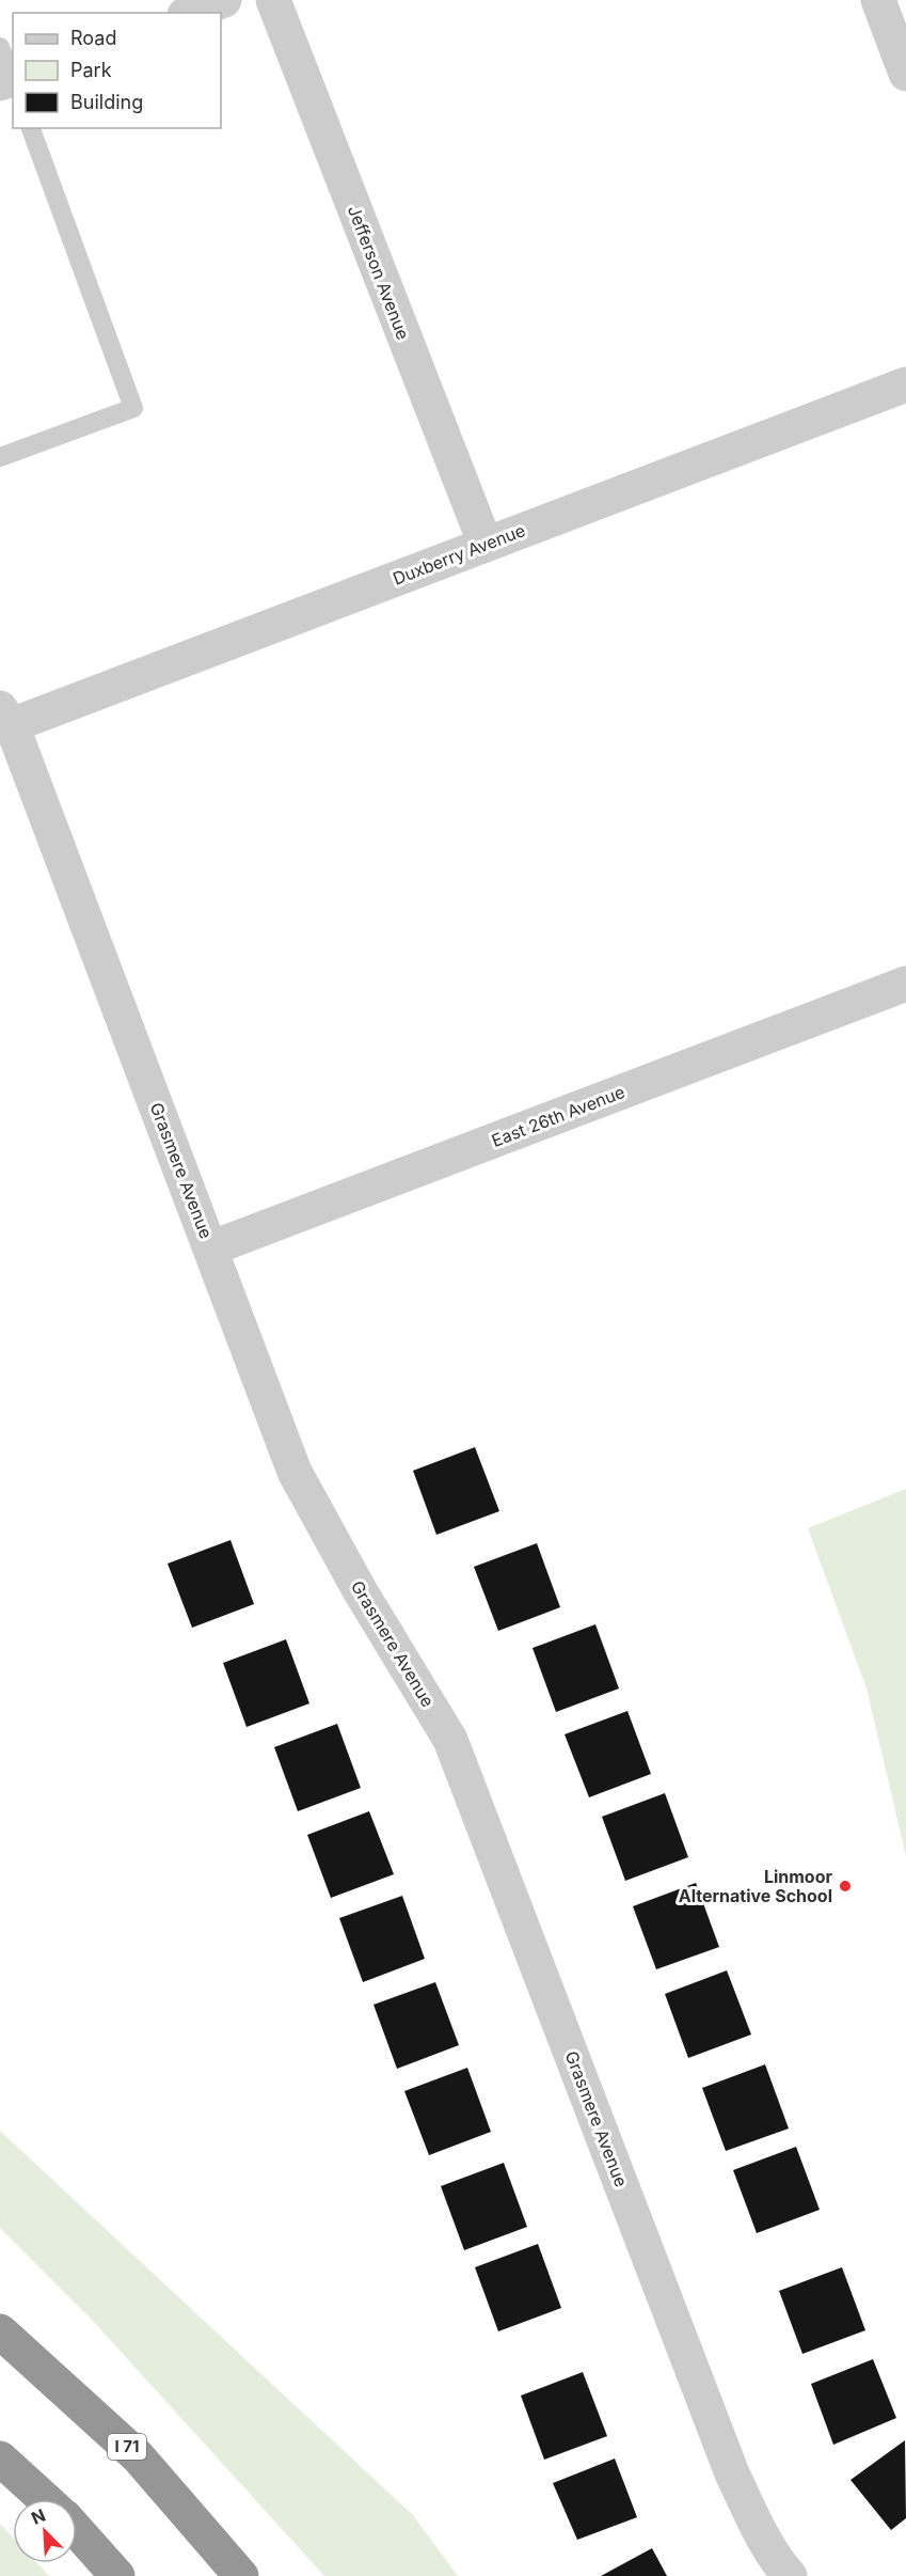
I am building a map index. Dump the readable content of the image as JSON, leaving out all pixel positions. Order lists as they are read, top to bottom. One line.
{"streets":{"highway":["I 71"],"street":["Jefferson Avenue","Duxberry Avenue","East 26th Avenue","Grasmere Avenue"]},"crossings":[["Jefferson Avenue","Duxberry Avenue"],["Duxberry Avenue","Grasmere Avenue"],["East 26th Avenue","Grasmere Avenue"]],"places":["Linmoor Alternative School"],"legend":["Road","Park","Building"],"north":"top left"}
